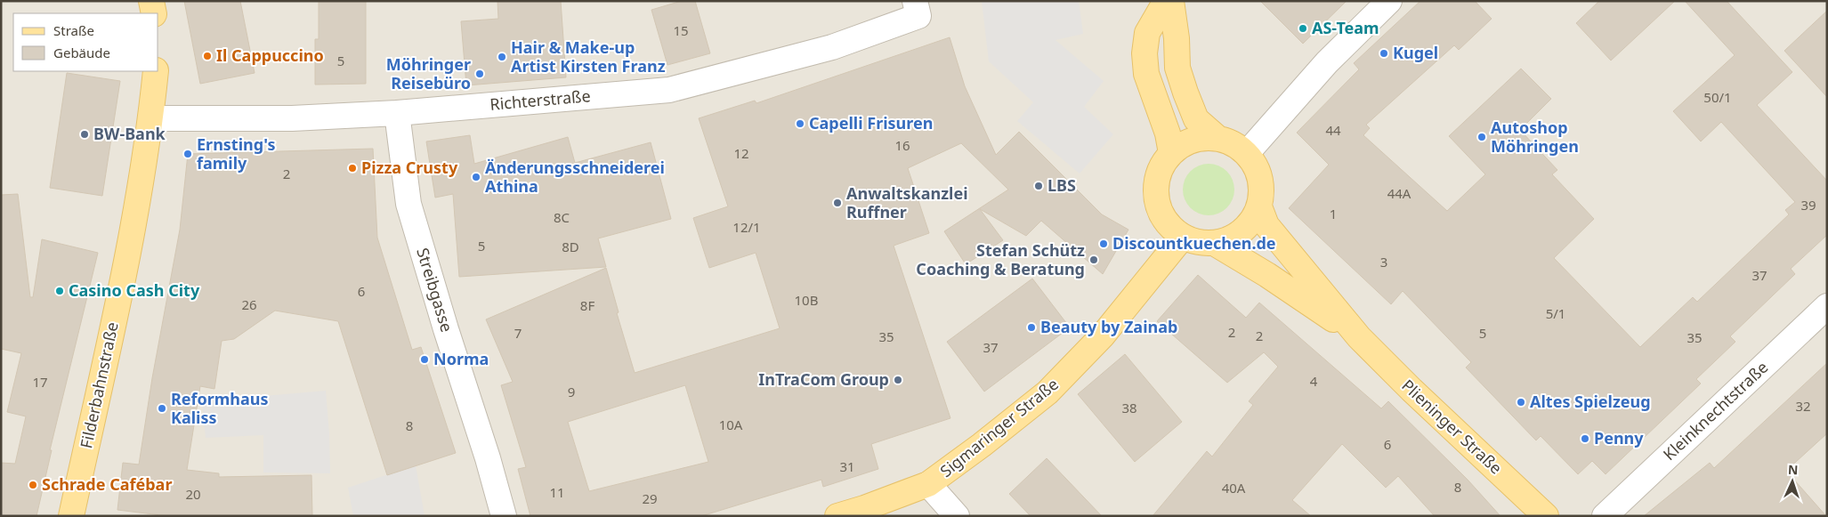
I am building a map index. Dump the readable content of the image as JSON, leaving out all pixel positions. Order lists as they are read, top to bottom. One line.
{"streets":{"main road":["Filderbahnstraße","Plieninger Straße","Sigmaringer Straße"],"street":["Richterstraße","Streibgasse","Kleinknechtstraße"]},"crossings":[["Richterstraße","Streibgasse"],["Richterstraße","Filderbahnstraße"],["Plieninger Straße","Sigmaringer Straße"]],"places":["AS-Team","Kugel","Il Cappuccino","Hair & Make-up Artist Kirsten Franz","Möhringer Reisebüro","Capelli Frisuren","BW-Bank","Autoshop Möhringen","Ernsting's family","Pizza Crusty","Änderungsschneiderei Athina","LBS","Anwaltskanzlei Ruffner","Discountkuechen.de","Stefan Schütz Coaching & Beratung","Casino Cash City","Beauty by Zainab","Norma","InTraCom Group","Altes Spielzeug","Reformhaus Kaliss","Penny","Schrade Cafébar"],"house_numbers":["15","5","50/1","44","16","12","2","44A","39","1","8C","12/1","5","8D","3","37","6","10B","26","8F","5/1","2","7","5","2","35","35","37","4","17","9","32","38","10A","8","6","31","8","40A","11","20","29"],"legend":["Straße","Gebäude"],"north":"top"}
